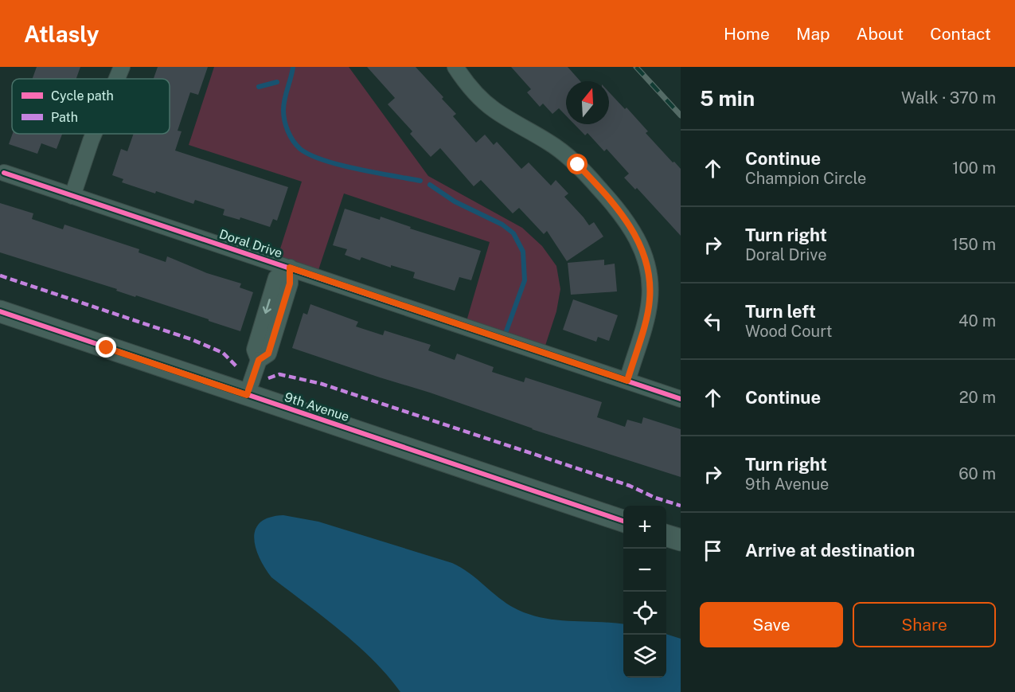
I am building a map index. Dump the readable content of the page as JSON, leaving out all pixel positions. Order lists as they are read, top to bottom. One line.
{"streets":{"main road":["9th Avenue"],"street":["Doral Drive"]},"legend":["Cycle path","Path"],"north":"top","page":{"header":"Atlasly","nav":["Home","Map","About","Contact"],"heading":["5 min","Walk · 370 m"],"list":[["Continue","Champion Circle","100 m"],["Turn right","Doral Drive","150 m"],["Turn left","Wood Court","40 m"],["Continue","20 m"],["Turn right","9th Avenue","60 m"],"Arrive at destination"],"map_buttons":["+","−"],"buttons":["Save","Share"]}}
